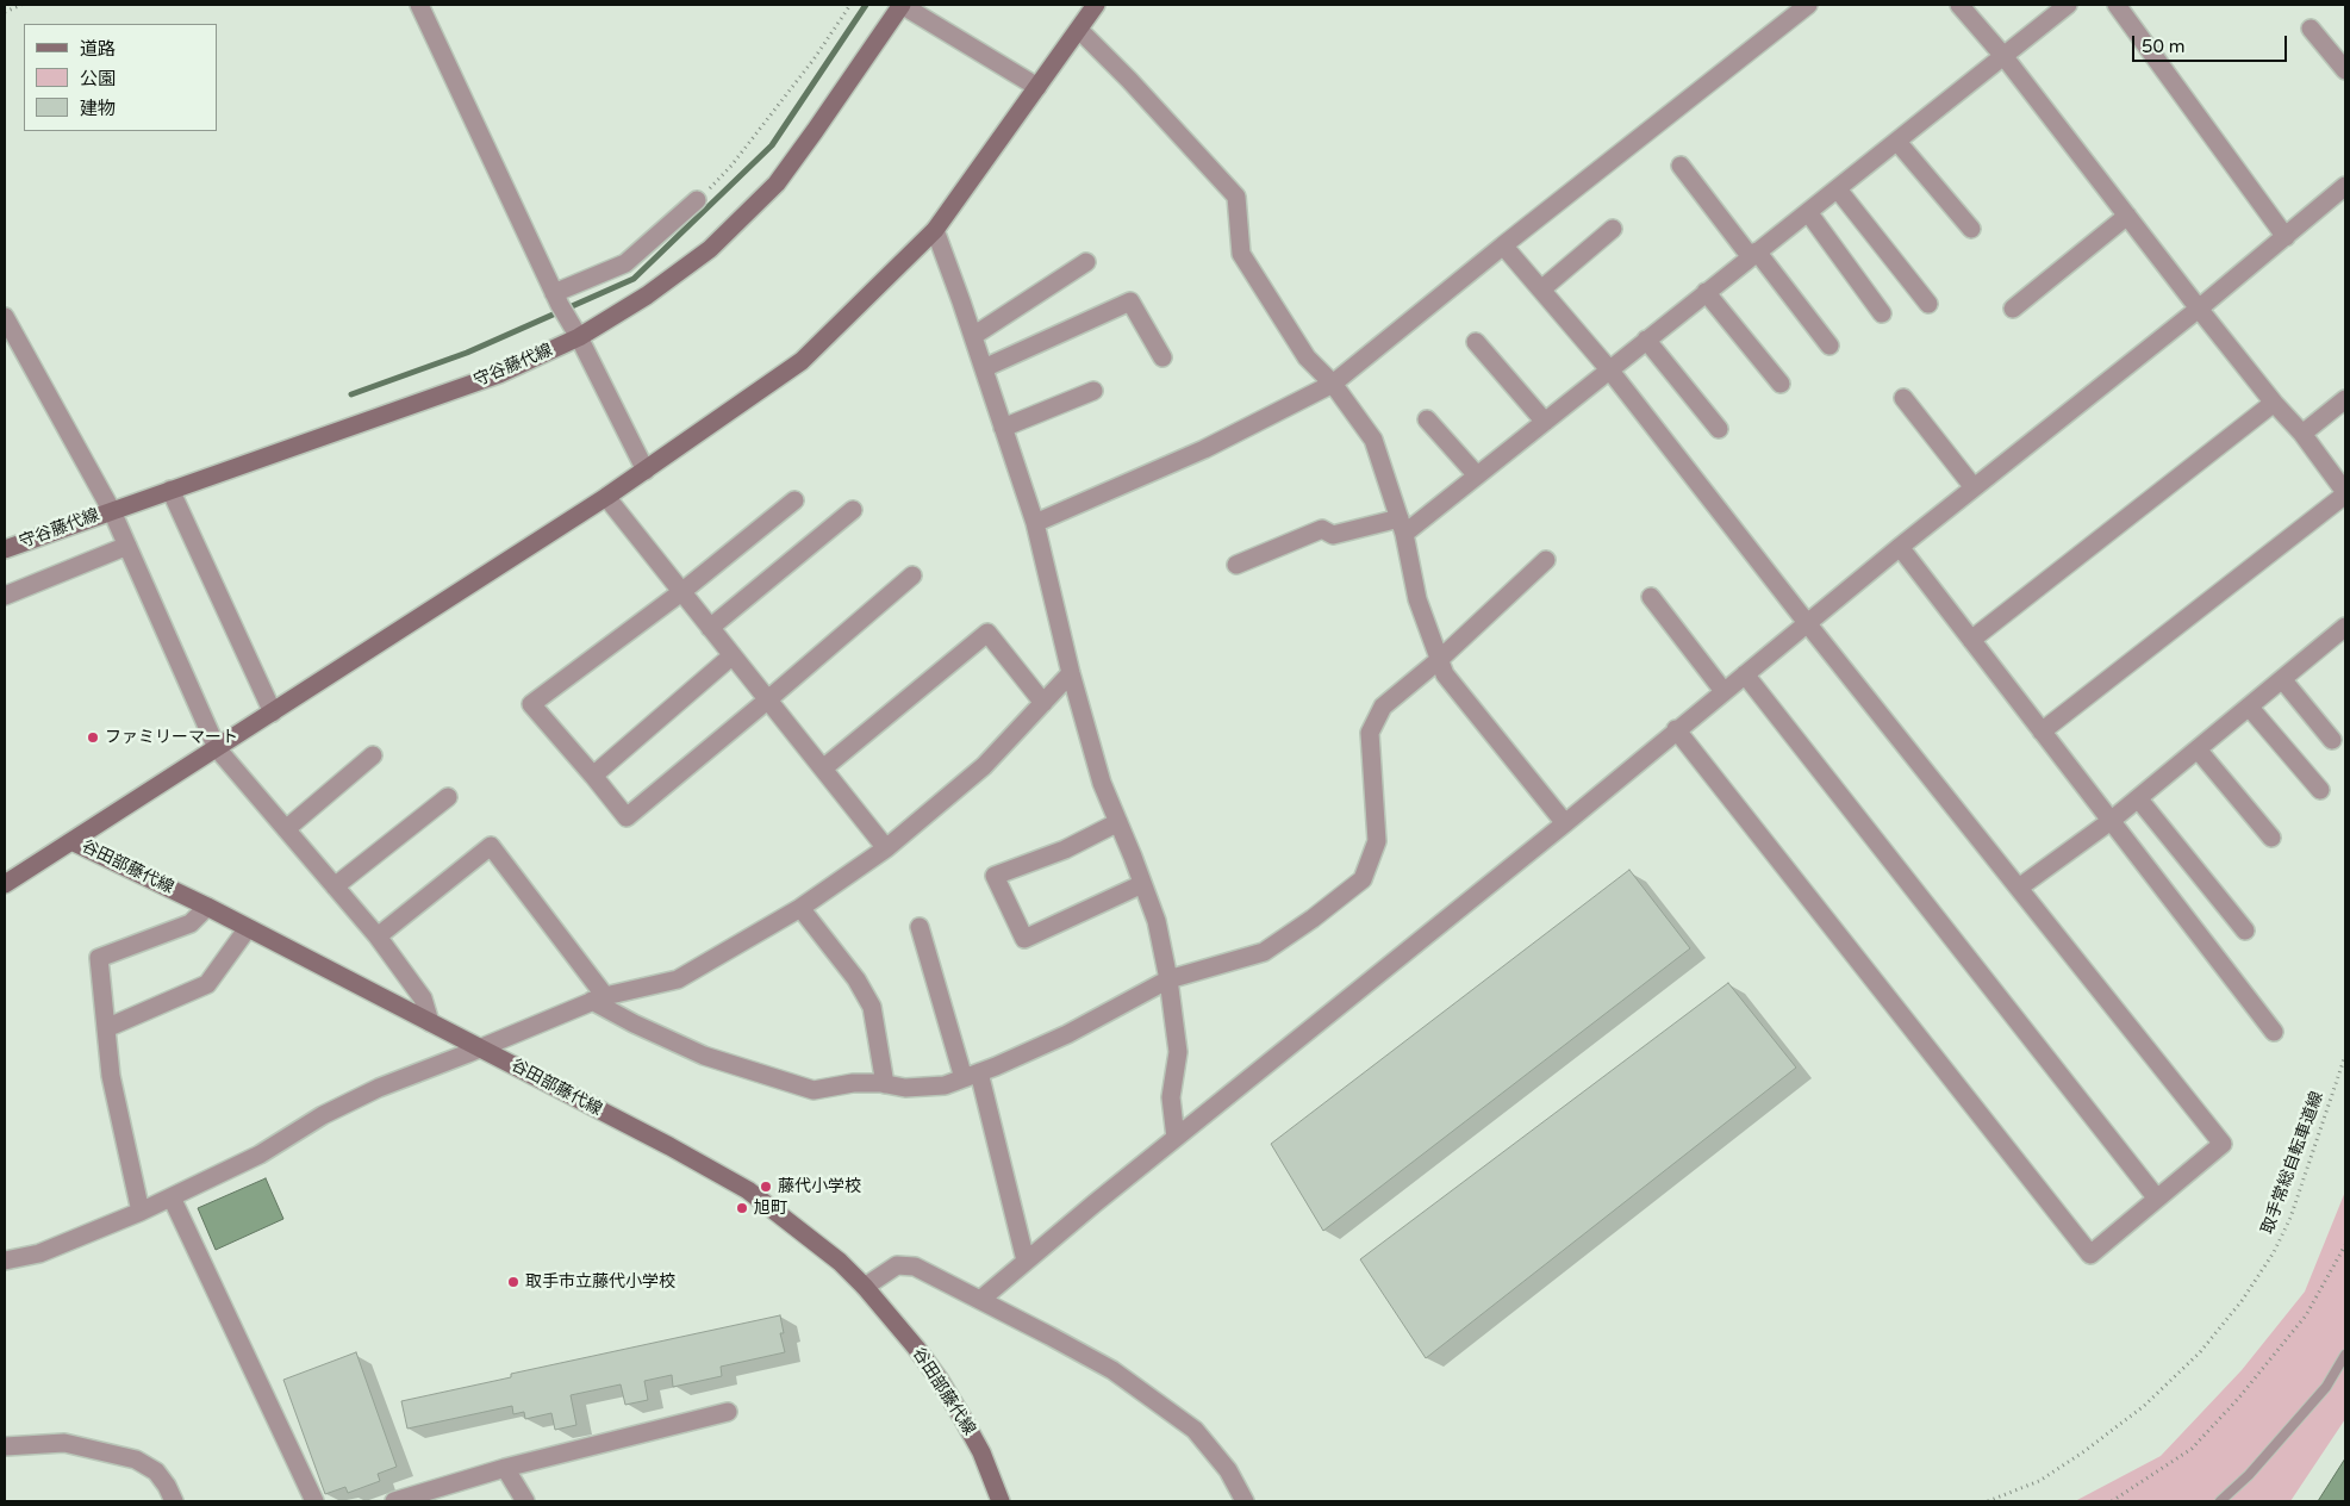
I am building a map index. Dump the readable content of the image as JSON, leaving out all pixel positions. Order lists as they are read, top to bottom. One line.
{"streets":{"main road":["守谷藤代線","谷田部藤代線"],"path":["取手常総自転車道線"]},"places":["ファミリーマート","藤代小学校","旭町","取手市立藤代小学校"],"legend":["道路","公園","建物"],"scale_bar":"50 m"}
